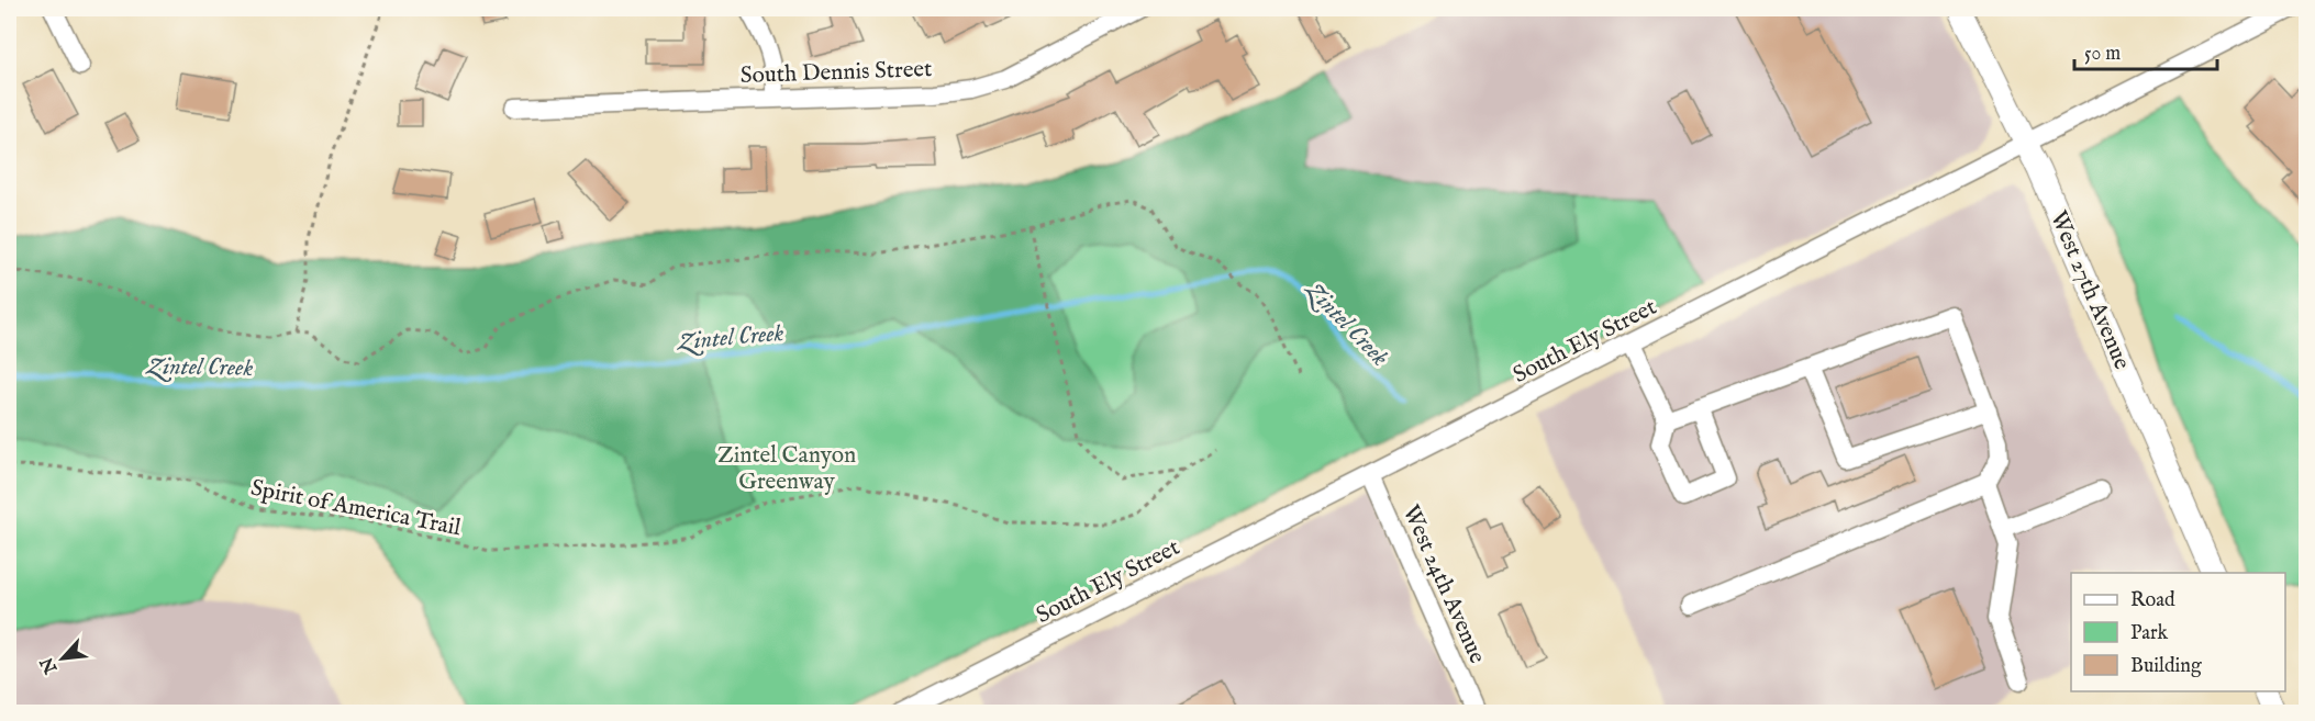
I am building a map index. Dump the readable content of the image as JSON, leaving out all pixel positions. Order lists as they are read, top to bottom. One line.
{"streets":{"main road":["West 27th Avenue"],"street":["South Dennis Street","South Ely Street","West 24th Avenue"],"path":["Spirit of America Trail"]},"crossings":[["West 27th Avenue","South Ely Street"],["South Ely Street","West 24th Avenue"]],"water":["Zintel Creek"],"parks":["Zintel Canyon Greenway"],"legend":["Road","Park","Building"],"scale_bar":"50 m","north":"bottom left"}
